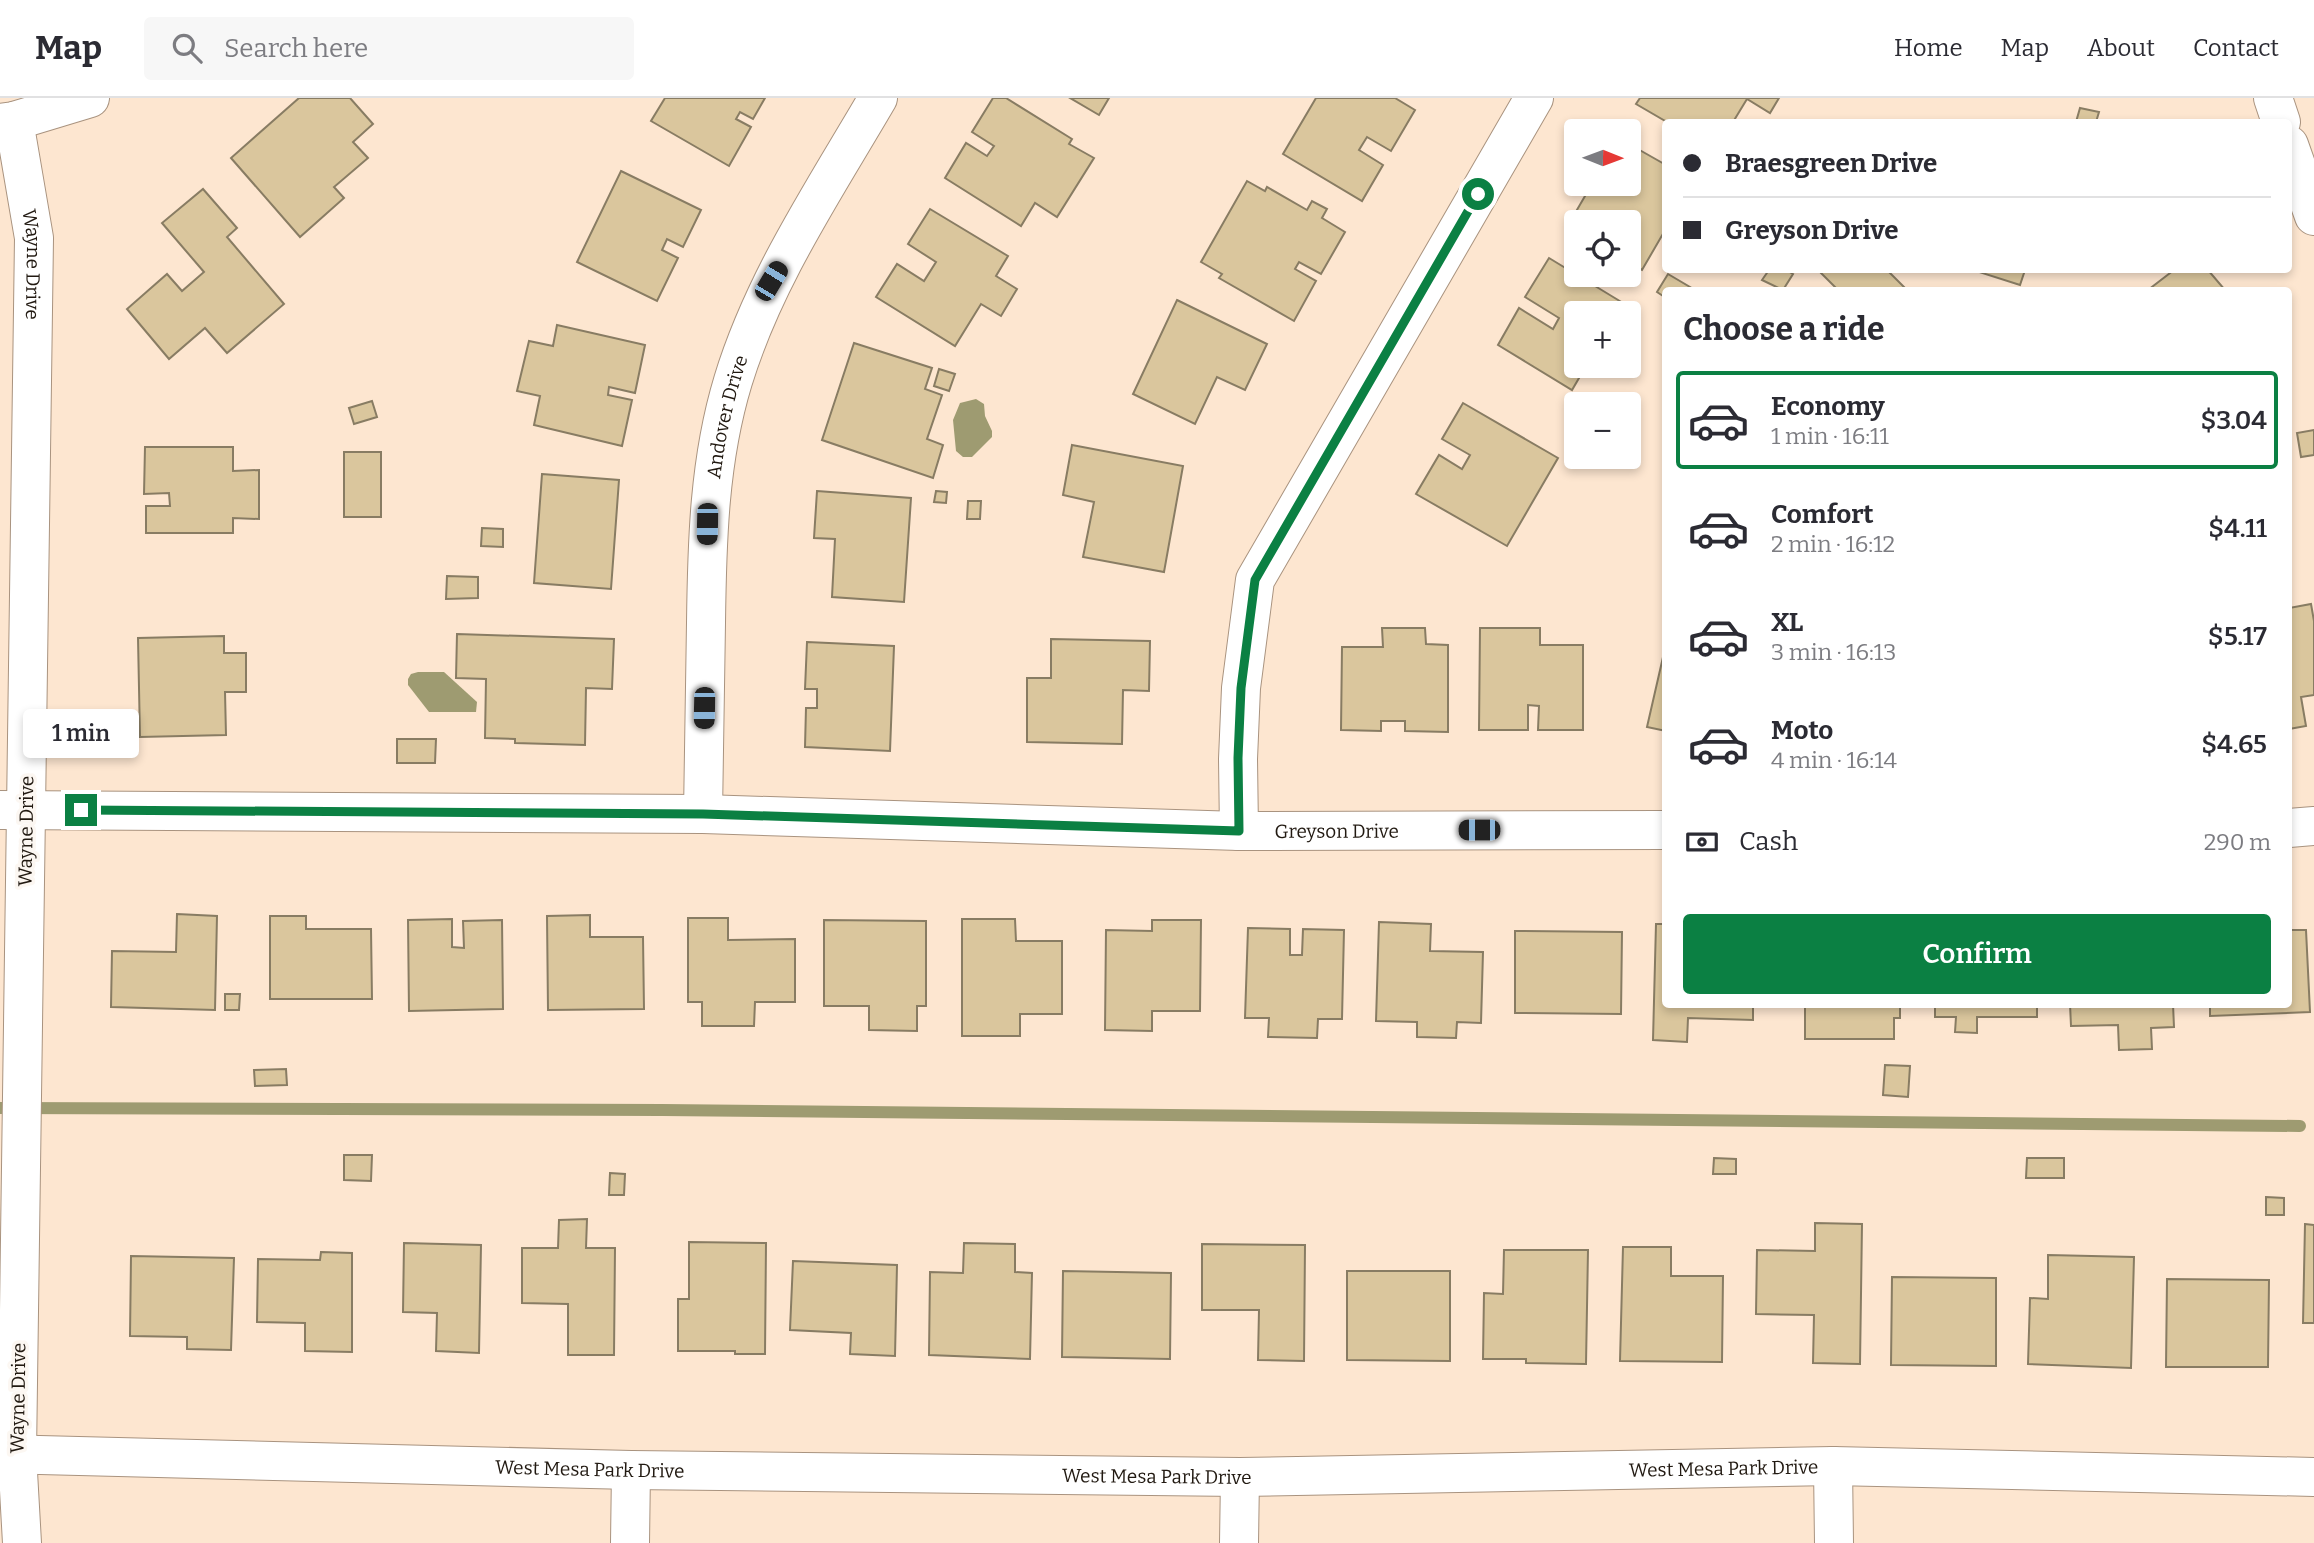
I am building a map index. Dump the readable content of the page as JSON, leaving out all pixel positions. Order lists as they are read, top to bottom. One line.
{"streets":{"street":["Wayne Drive","Andover Drive","Greyson Drive","West Mesa Park Drive"]},"crossings":[["Wayne Drive","Greyson Drive"],["Wayne Drive","West Mesa Park Drive"],["Andover Drive","Greyson Drive"]],"north":"right","page":{"header":"Map","search":"Search here","nav":["Home","Map","About","Contact"],"map_buttons":["+","−"],"banner":["Braesgreen Drive","Greyson Drive"],"heading":"Choose a ride","list":[{"name":"Economy","note":"1 min · 16:11","value":"$3.04"},{"name":"Comfort","note":"2 min · 16:12","value":"$4.11"},{"name":"XL","note":"3 min · 16:13","value":"$5.17"},{"name":"Moto","note":"4 min · 16:14","value":"$4.65"}],"bubble":"1 min","pay":["Cash","290 m"],"buttons":"Confirm"}}
